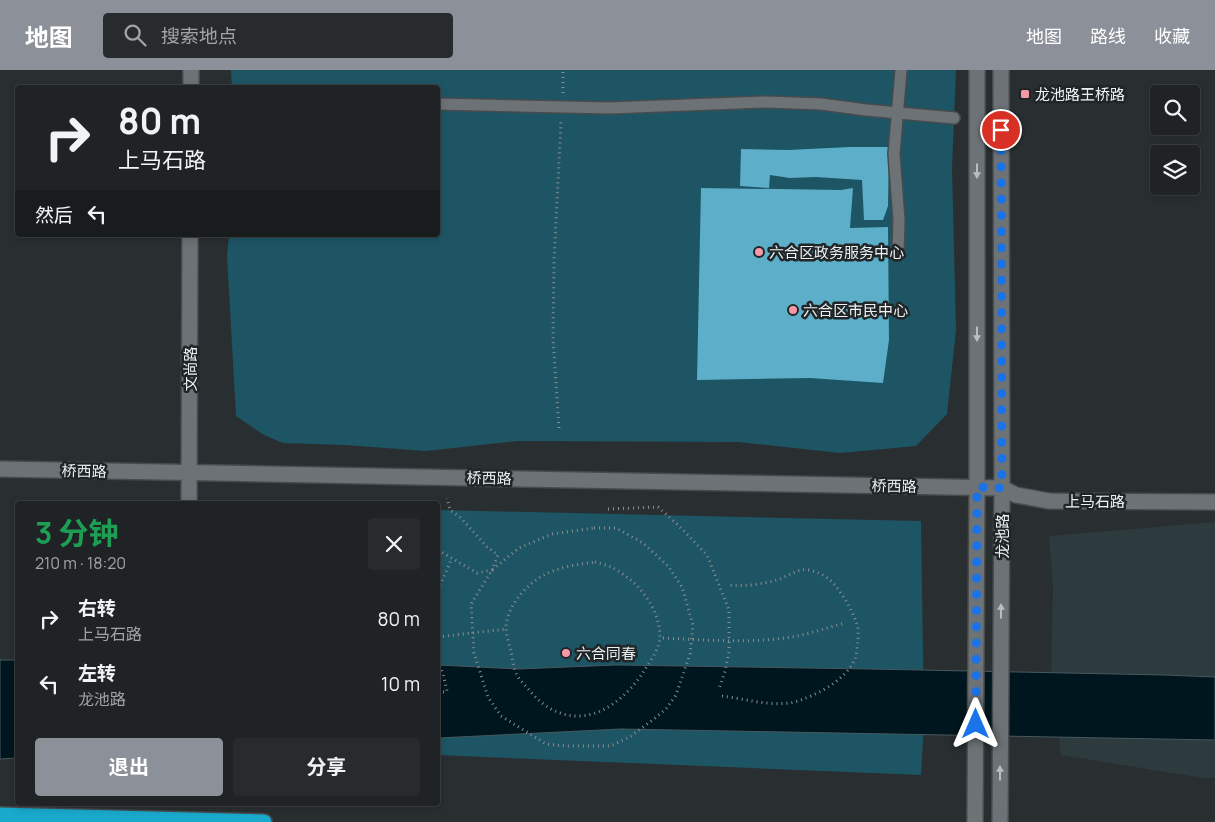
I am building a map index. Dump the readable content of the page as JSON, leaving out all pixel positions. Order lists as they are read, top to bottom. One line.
{"streets":{"street":["文尚路","桥西路","上马石路","龙池路"]},"crossings":[["文尚路","桥西路"],["桥西路","上马石路"],["桥西路","龙池路"],["上马石路","龙池路"]],"places":{"transit":["龙池路王桥路"],"other":["六合区政务服务中心","六合区市民中心","六合同春"]},"page":{"header":"地图","search":"搜索地点","nav":["地图","路线","收藏"],"turn":["80 m","上马石路"],"then":"然后","heading":["3 分钟","210 m · 18:20"],"list":[{"name":"右转","note":"上马石路","value":"80 m"},{"name":"左转","note":"龙池路","value":"10 m"}],"buttons":["退出","分享"]}}
